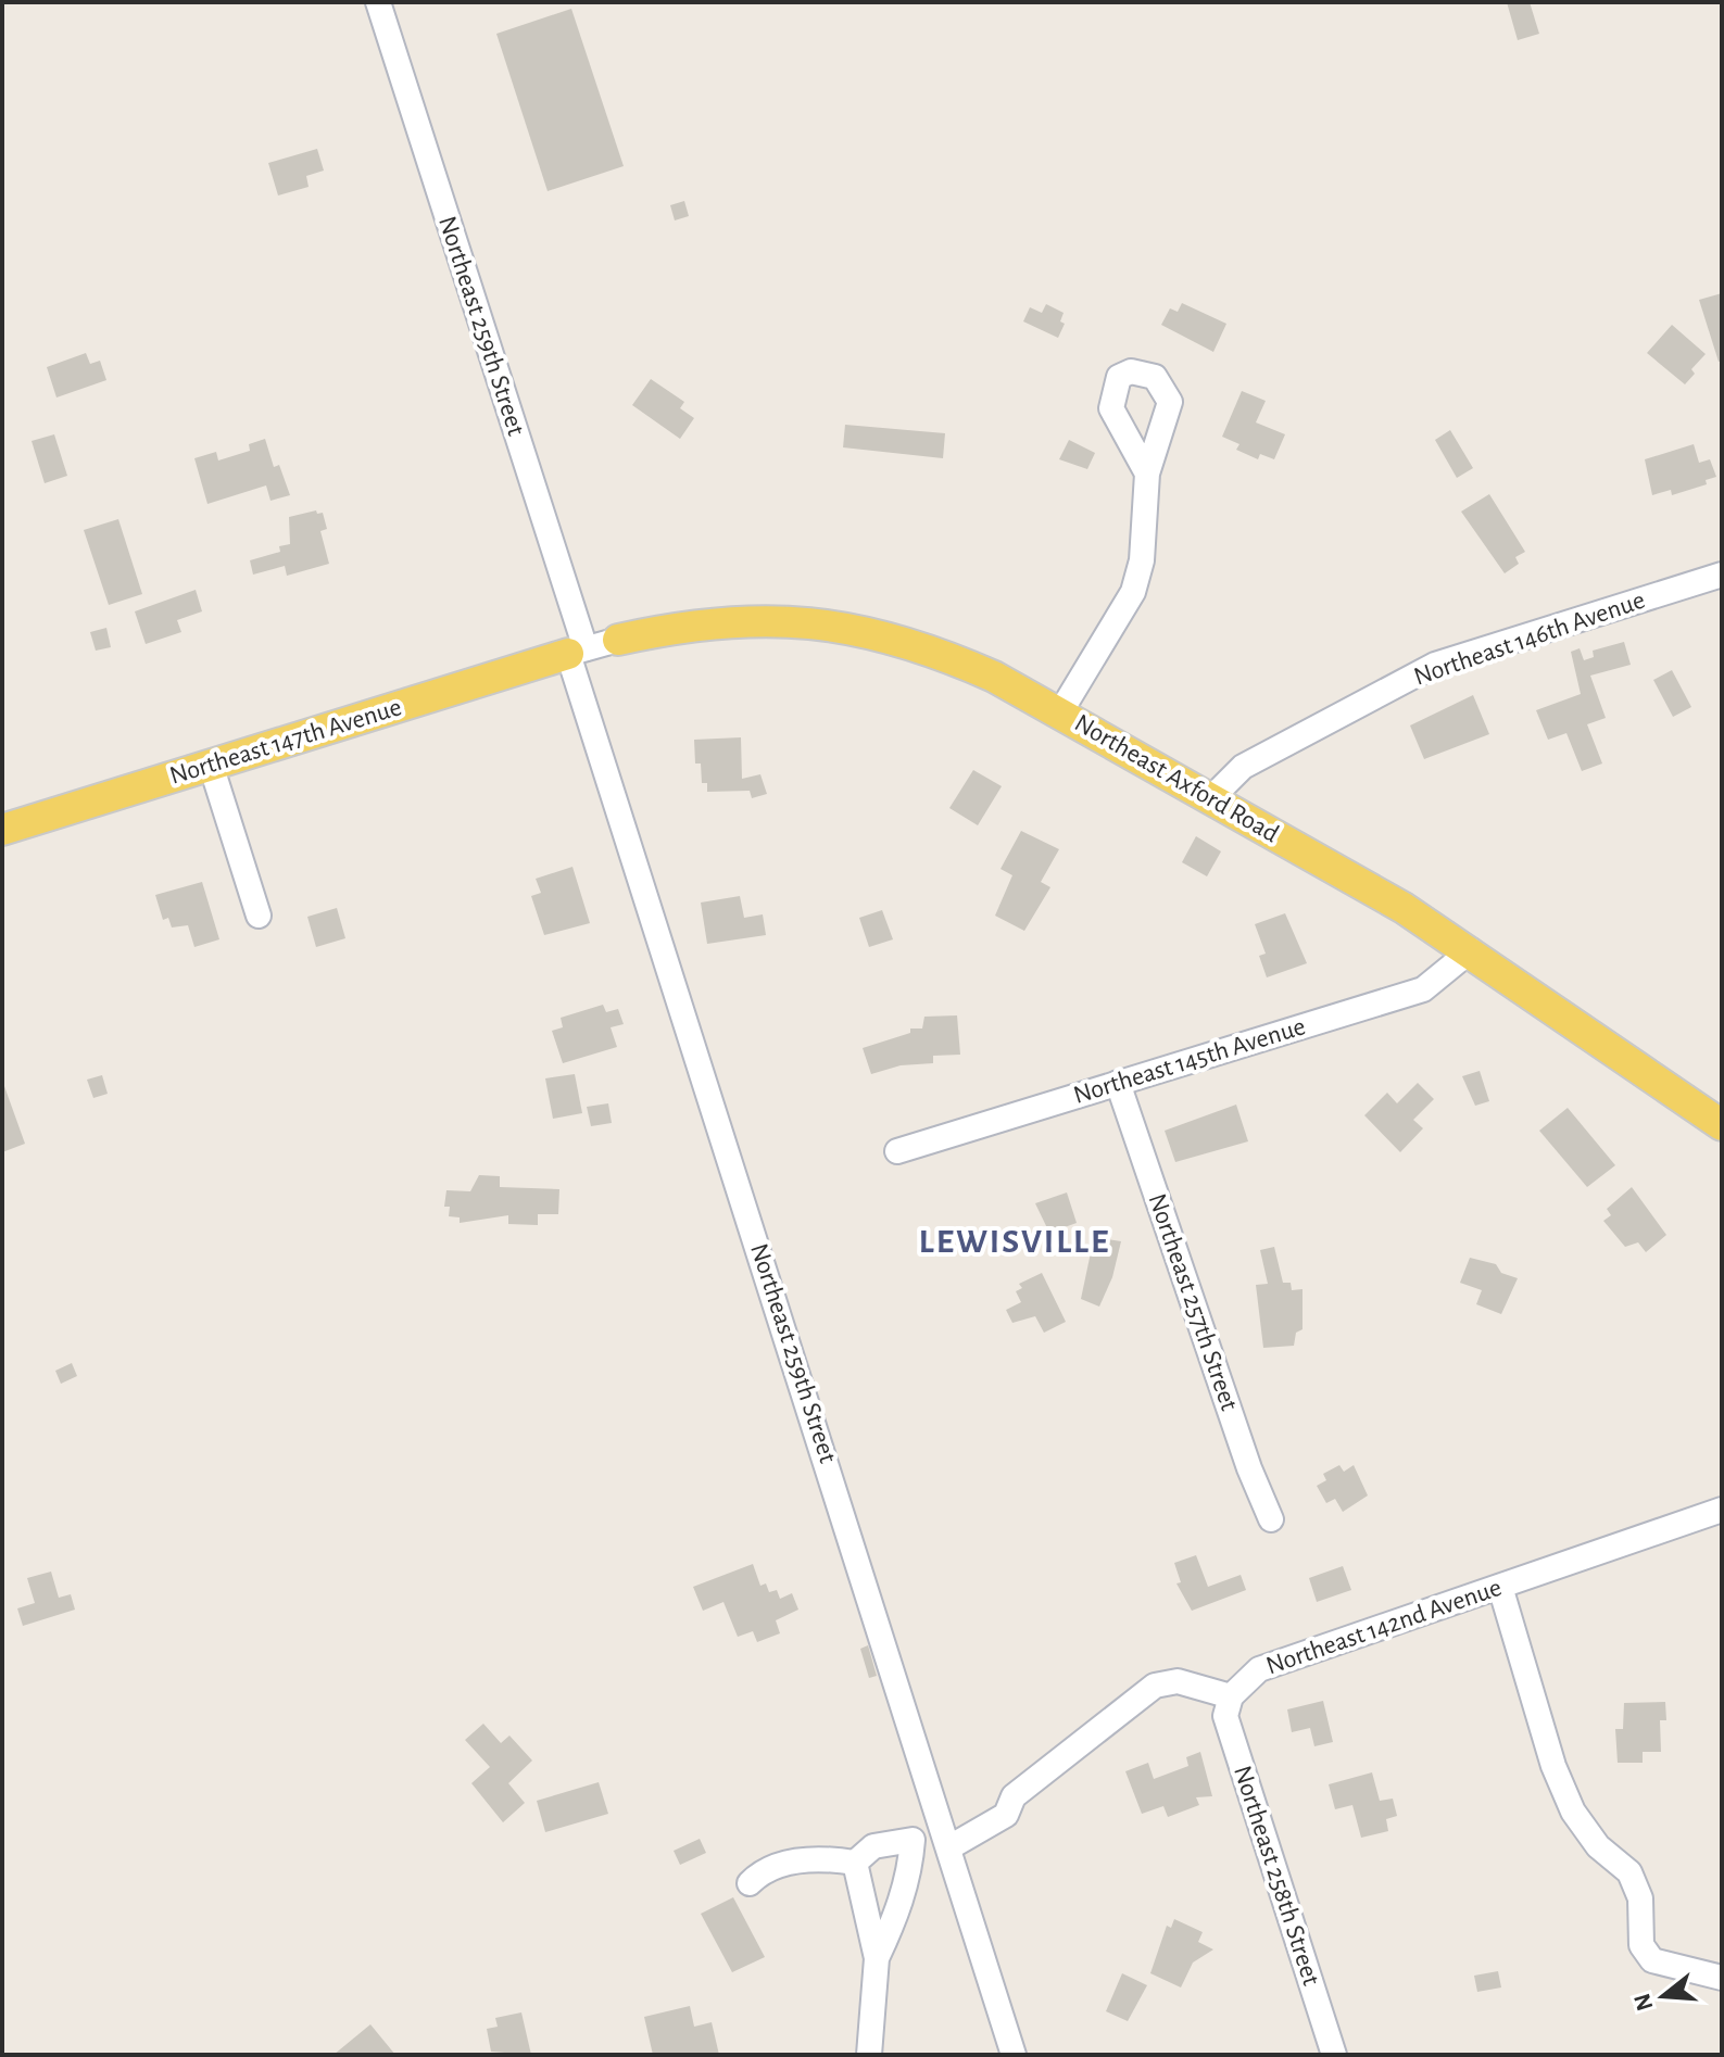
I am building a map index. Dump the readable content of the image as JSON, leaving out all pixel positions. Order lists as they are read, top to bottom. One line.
{"streets":{"main road":["Northeast 147th Avenue","Northeast Axford Road"],"street":["Northeast 259th Street","Northeast 146th Avenue","Northeast 145th Avenue","Northeast 257th Street","Northeast 142nd Avenue","Northeast 258th Street"]},"crossings":[["Northeast 259th Street","Northeast 147th Avenue"],["Northeast 259th Street","Northeast Axford Road"],["Northeast 146th Avenue","Northeast Axford Road"],["Northeast 147th Avenue","Northeast Axford Road"],["Northeast Axford Road","Northeast 145th Avenue"],["Northeast 145th Avenue","Northeast 257th Street"],["Northeast 142nd Avenue","Northeast 258th Street"]],"districts":["LEWISVILLE"],"north":"left"}
